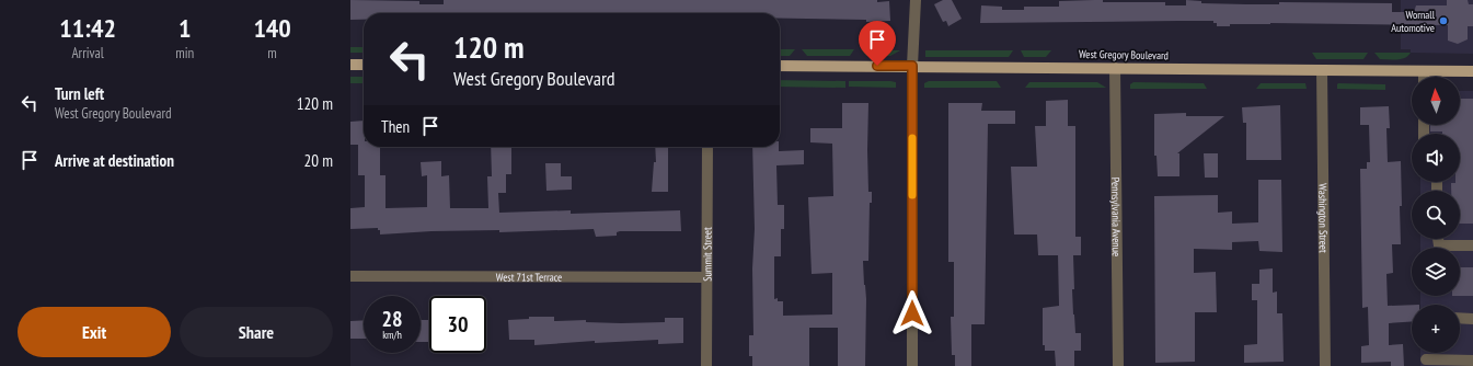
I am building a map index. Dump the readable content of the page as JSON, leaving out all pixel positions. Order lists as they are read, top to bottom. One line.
{"streets":{"main road":["West Gregory Boulevard"],"street":["Pennsylvania Avenue","Washington Street","Summit Street","West 71st Terrace"]},"crossings":[["West Gregory Boulevard","Pennsylvania Avenue"],["West Gregory Boulevard","Washington Street"],["Summit Street","West 71st Terrace"]],"places":["Wornall Automotive"],"north":"top","page":{"eta":["11:42","Arrival","1","min","140","m"],"turn":["120 m","West Gregory Boulevard"],"list":[{"name":"Turn left","note":"West Gregory Boulevard","value":"120 m"},{"name":"Arrive at destination","value":"20 m"}],"map_buttons":"+","then":"Then","speed":"28 km/h","limit":"30","buttons":["Exit","Share"]}}
